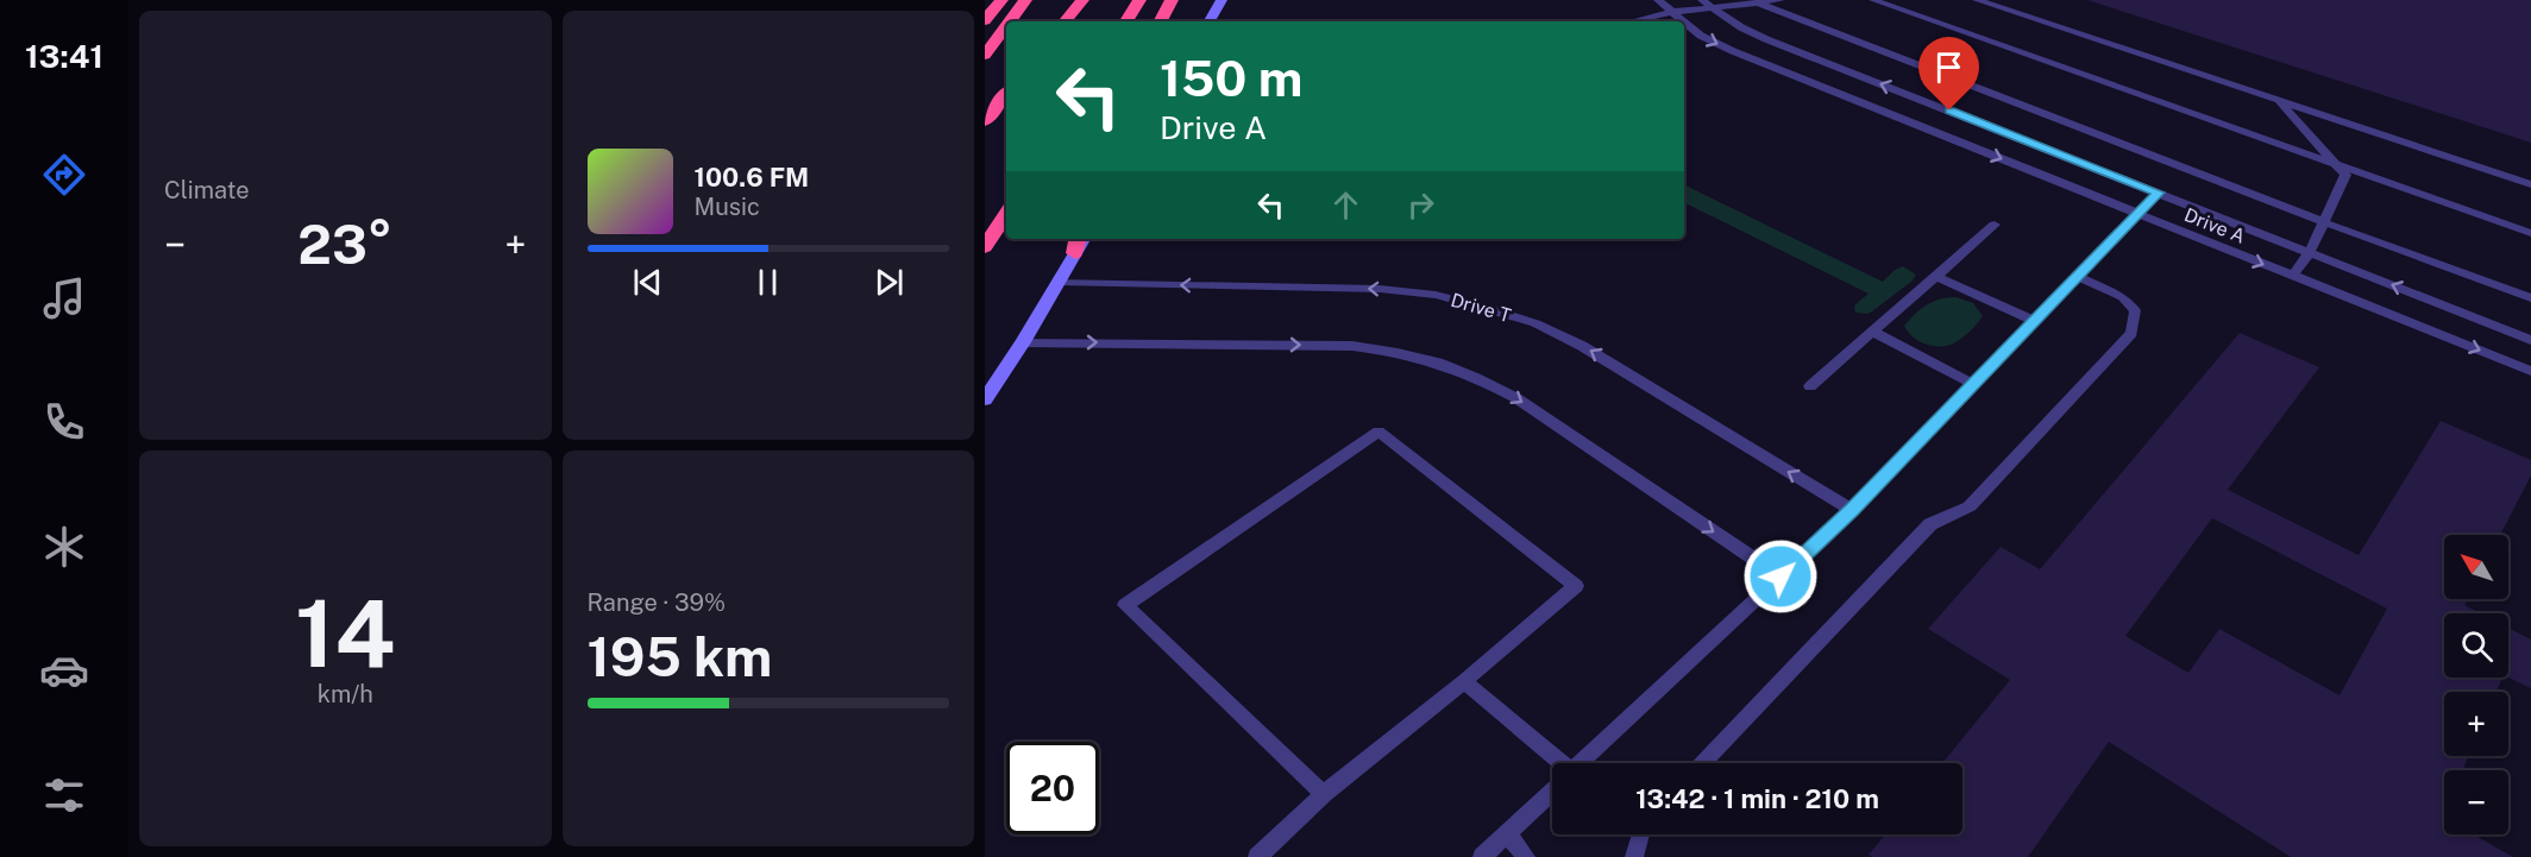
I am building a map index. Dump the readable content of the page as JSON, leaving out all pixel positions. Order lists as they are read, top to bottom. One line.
{"streets":{"lane":["Drive A","Drive T"]},"north":"top left","page":{"tabs":"13:41","tile":["Climate",["14","km/h"],["Range · 39%","195 km"]],"turn":["150 m","Drive A"],"song":["100.6 FM","Music"],"heat":["−","23°","+"],"map_buttons":["+","−"],"limit":"20","trip":"13:42 · 1 min · 210 m"}}
